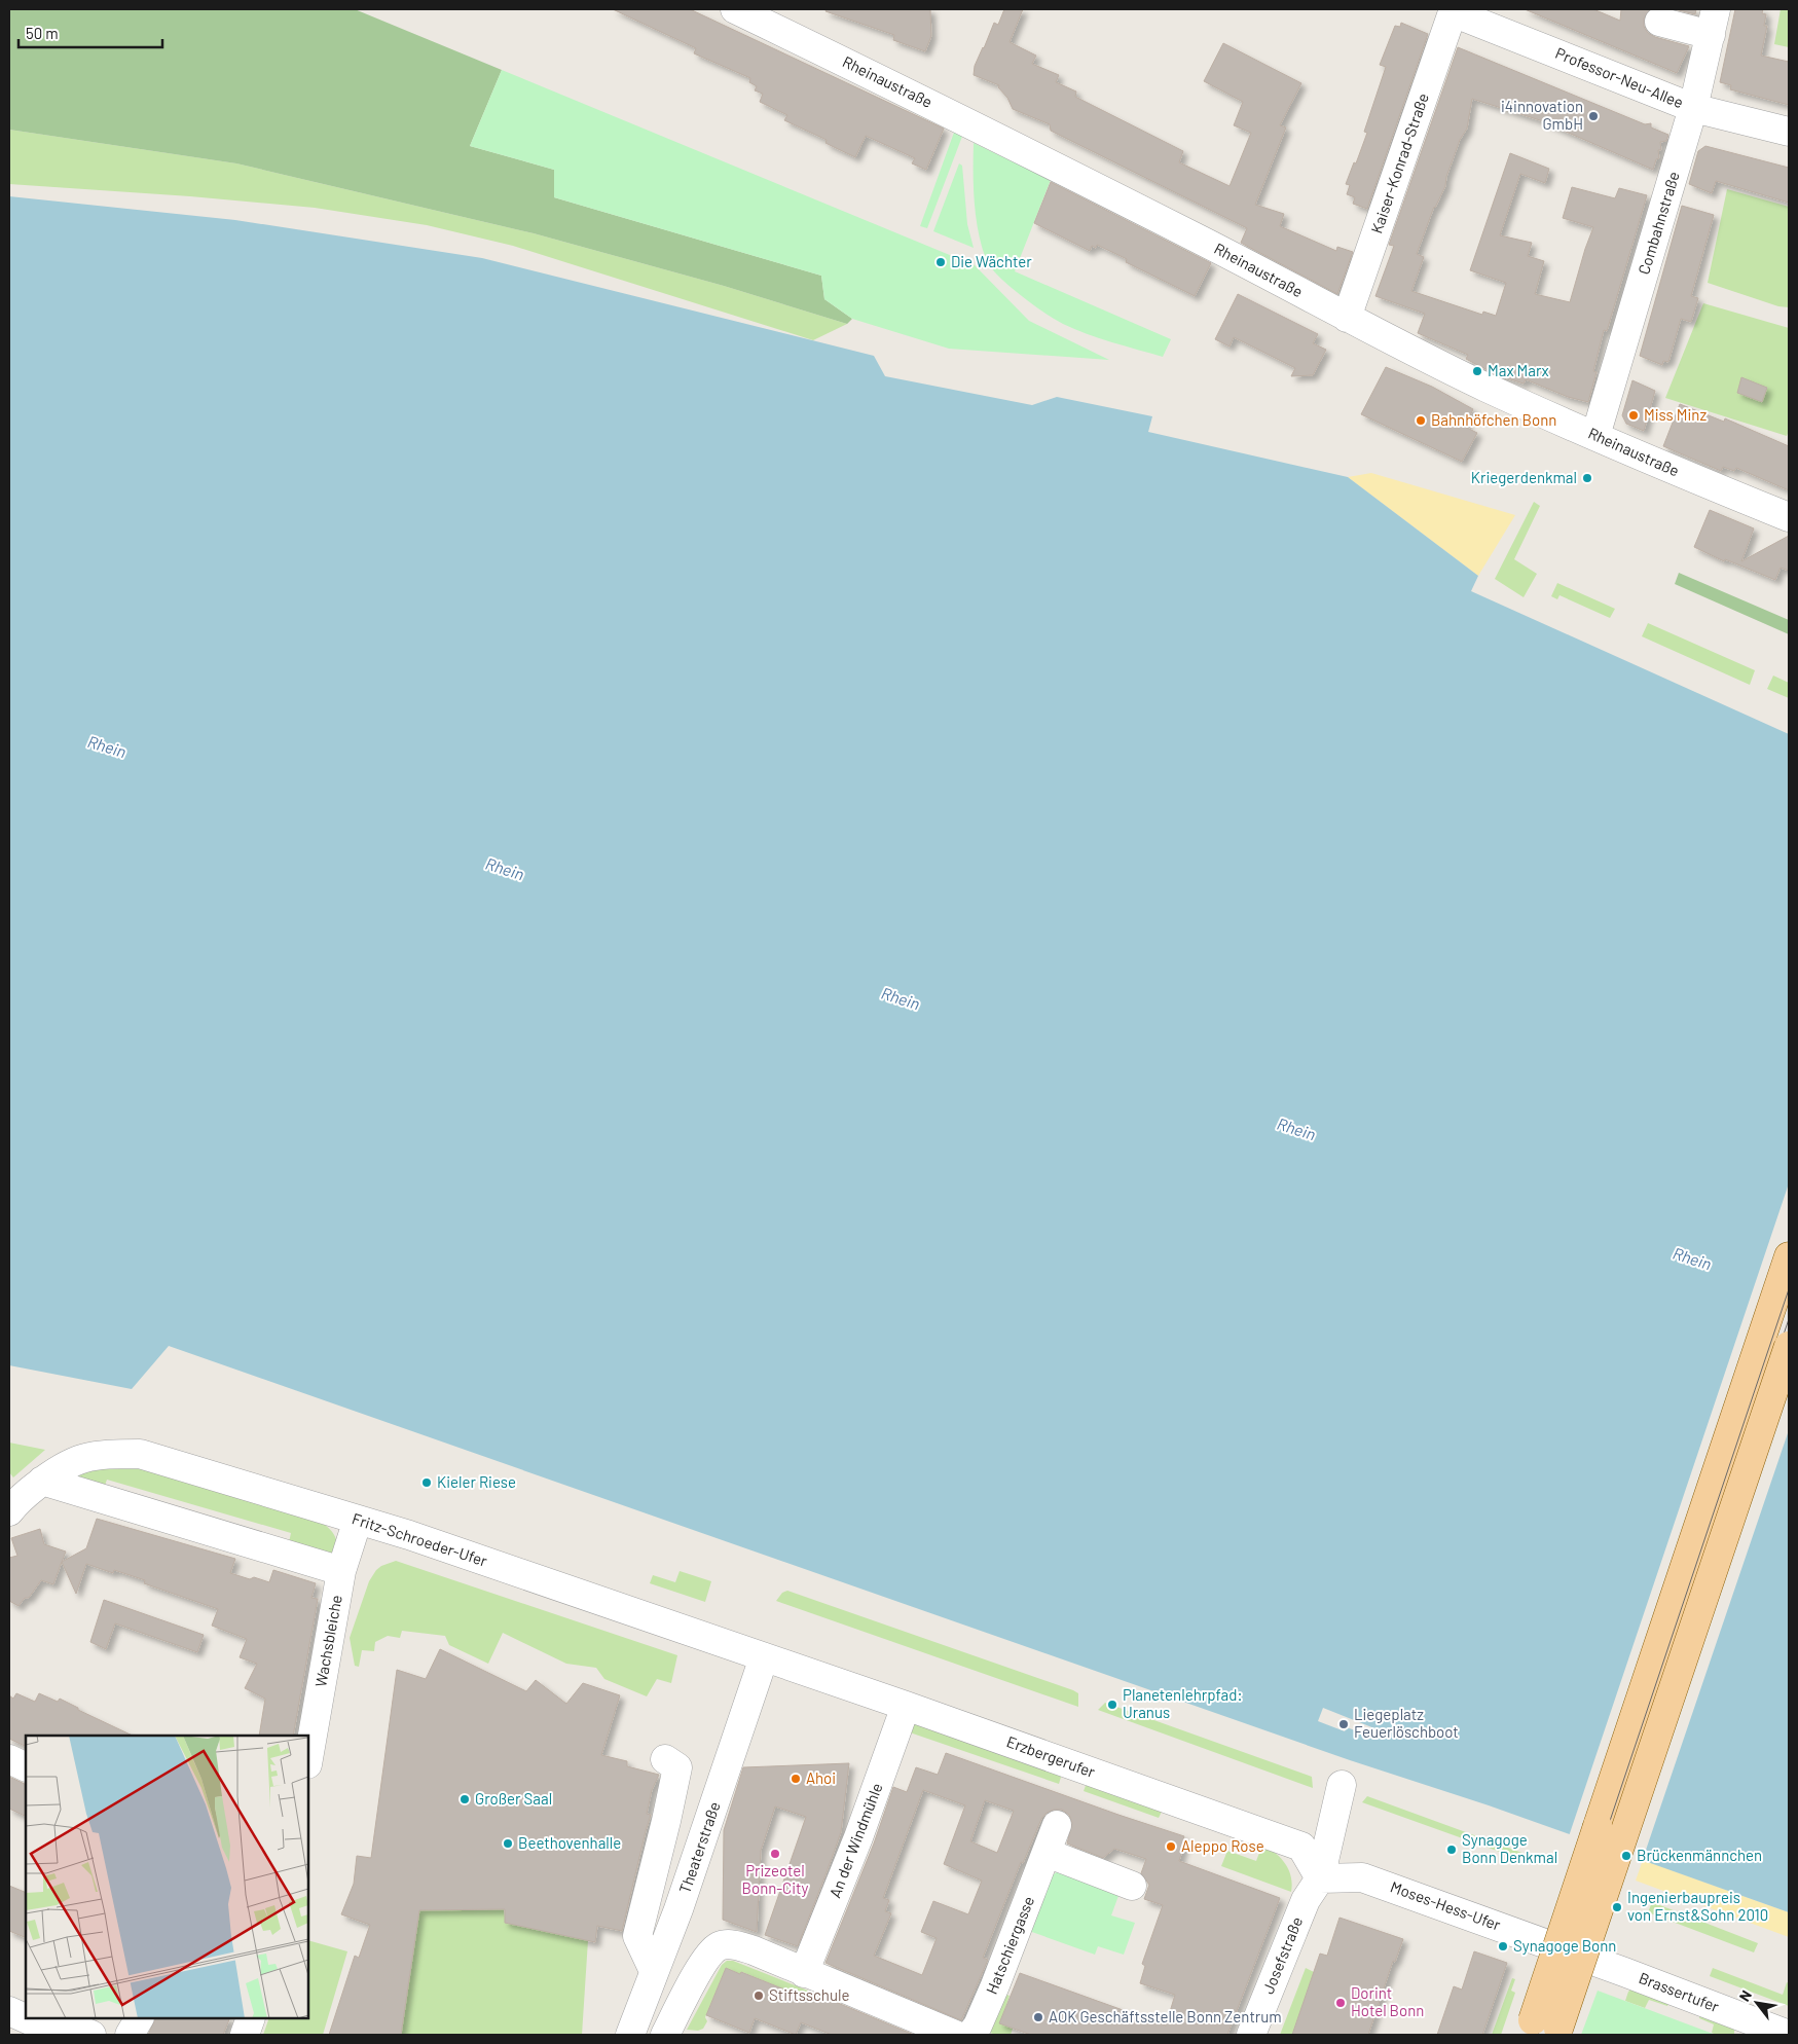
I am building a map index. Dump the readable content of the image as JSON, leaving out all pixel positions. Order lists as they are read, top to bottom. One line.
{"streets":{"street":["Professor-Neu-Allee","Rheinaustraße","Kaiser-Konrad-Straße","Combahnstraße","Fritz-Schroeder-Ufer","Wachsbleiche","Erzbergerufer","An der Windmühle","Theaterstraße","Moses-Hess-Ufer","Hatschiergasse","Josefstraße","Brassertufer"]},"crossings":[["Professor-Neu-Allee","Kaiser-Konrad-Straße"],["Professor-Neu-Allee","Combahnstraße"],["Rheinaustraße","Kaiser-Konrad-Straße"],["Rheinaustraße","Combahnstraße"],["Fritz-Schroeder-Ufer","Wachsbleiche"],["Fritz-Schroeder-Ufer","Erzbergerufer"],["Fritz-Schroeder-Ufer","Theaterstraße"],["Erzbergerufer","An der Windmühle"],["Erzbergerufer","Theaterstraße"],["Erzbergerufer","Moses-Hess-Ufer"],["Erzbergerufer","Josefstraße"],["Moses-Hess-Ufer","Josefstraße"],["Moses-Hess-Ufer","Brassertufer"]],"water":["Rhein"],"places":["i4innovation GmbH","Die Wächter","Max Marx","Miss Minz","Bahnhöfchen Bonn","Kriegerdenkmal","Kieler Riese","Planetenlehrpfad: Uranus","Liegeplatz Feuerlöschboot","Ahoi","Großer Saal","Beethovenhalle","Aleppo Rose","Synagoge Bonn Denkmal","Prizeotel Bonn-City","Brückenmännchen","Ingenierbaupreis von Ernst&Sohn 2010","Synagoge Bonn","Stiftsschule","Dorint Hotel Bonn","AOK Geschäftsstelle Bonn Zentrum"],"scale_bar":"50 m","north":"top left"}
